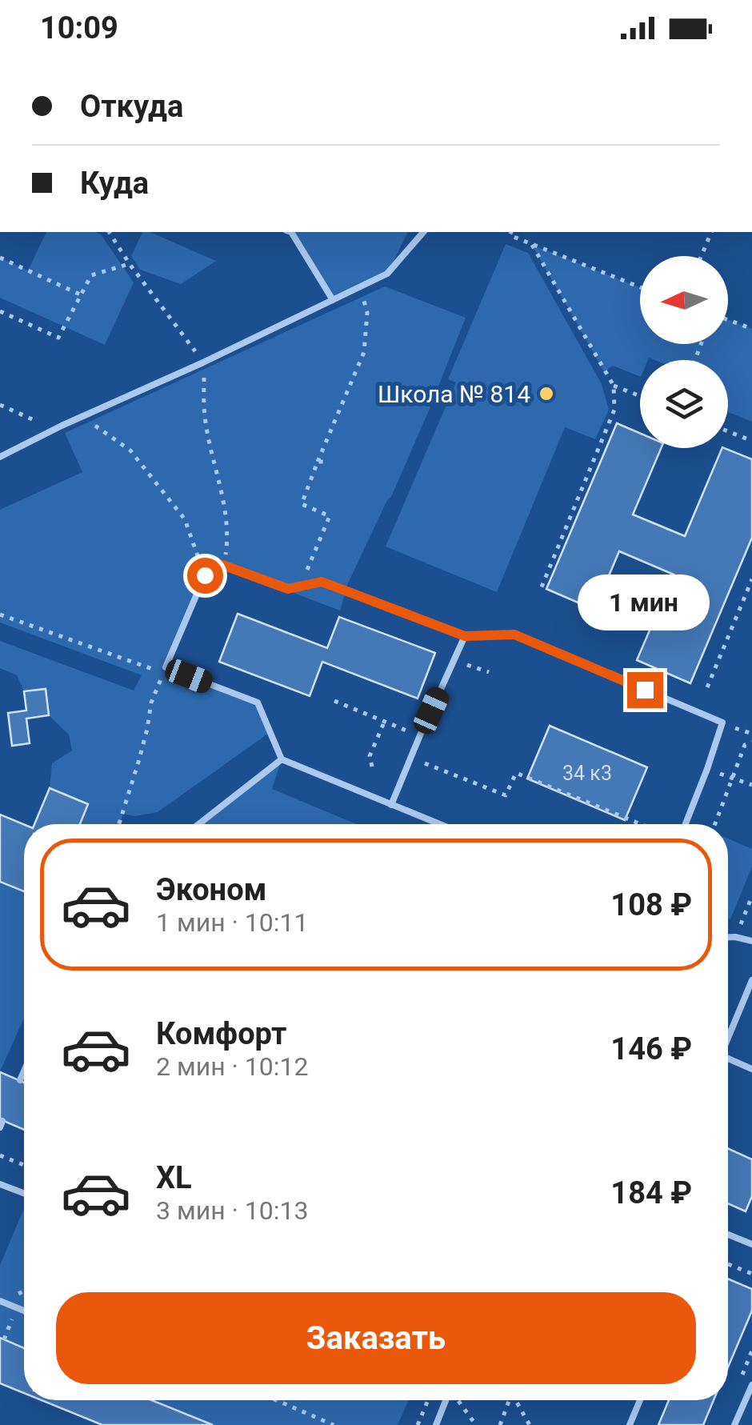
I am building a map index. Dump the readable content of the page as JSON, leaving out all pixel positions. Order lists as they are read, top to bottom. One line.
{"places":["Школа № 814"],"house_numbers":["34 к3"],"north":"left","page":{"status":"10:09","banner":["Откуда","Куда"],"bubble":"1 мин","list":[{"name":"Эконом","note":"1 мин · 10:11","value":"108 ₽"},{"name":"Комфорт","note":"2 мин · 10:12","value":"146 ₽"},{"name":"XL","note":"3 мин · 10:13","value":"184 ₽"}],"buttons":"Заказать"}}
